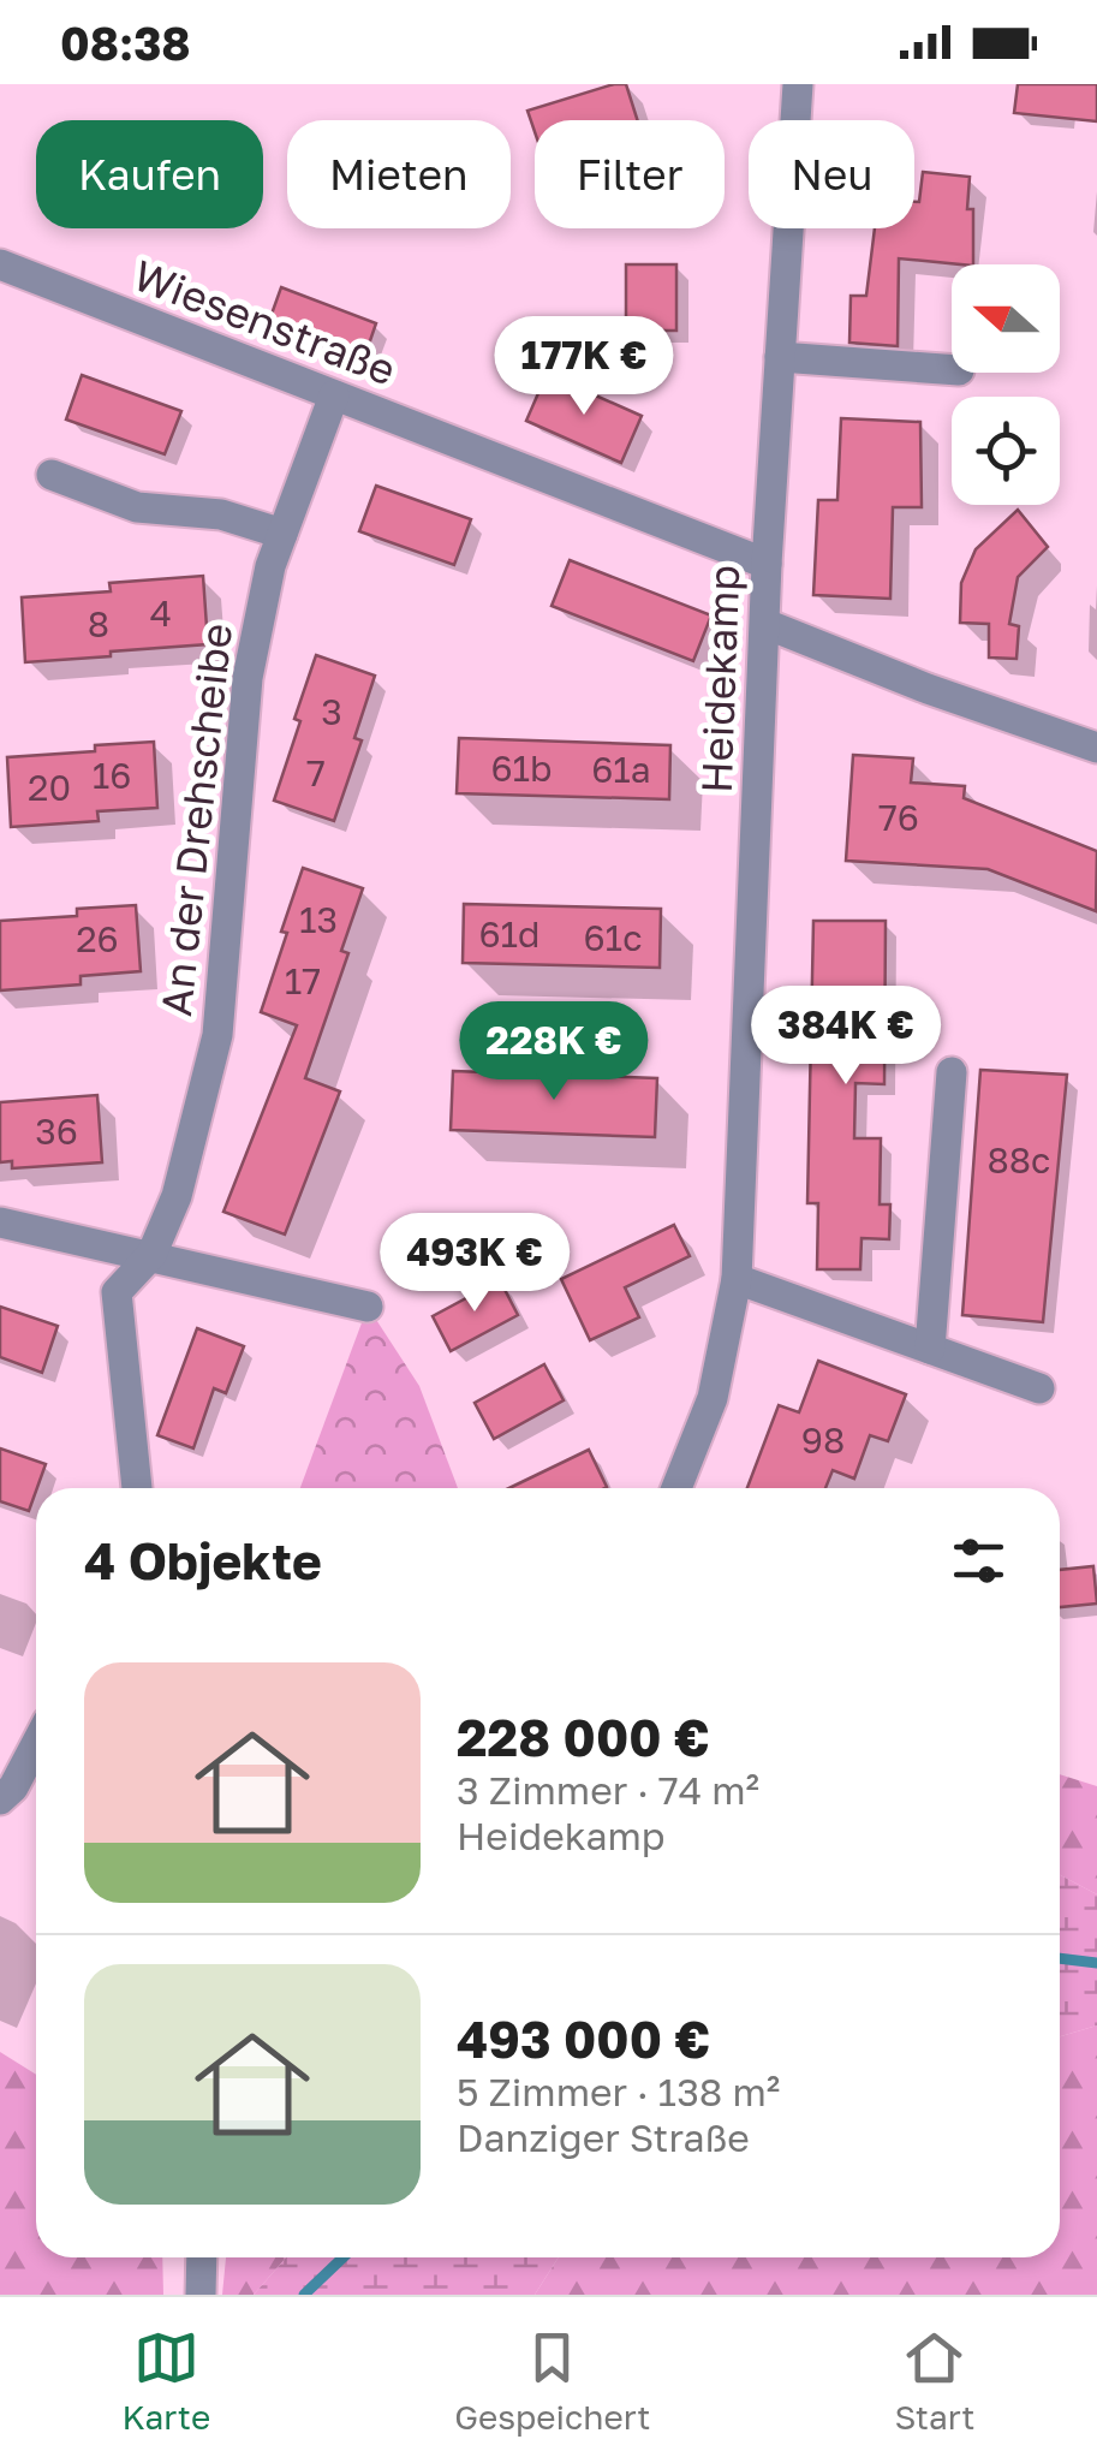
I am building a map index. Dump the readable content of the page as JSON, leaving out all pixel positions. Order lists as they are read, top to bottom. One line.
{"streets":{"street":["Wiesenstraße","Heidekamp","An der Drehscheibe"]},"crossings":[["Wiesenstraße","Heidekamp"],["Wiesenstraße","An der Drehscheibe"]],"house_numbers":["4","8","3","61b","61a","7","16","20","76","13","61d","61c","26","17","36","88c","98"],"north":"left","page":{"status":"08:38","chip":["Kaufen","Mieten","Filter","Neu"],"price":["177K €","384K €","228K €","493K €"],"heading":"4 Objekte","list":[{"name":"228 000 €","note":"3 Zimmer · 74 m² · Heidekamp"},{"name":"493 000 €","note":"5 Zimmer · 138 m² · Danziger Straße"}],"tabs":["Karte","Gespeichert","Start"]}}
